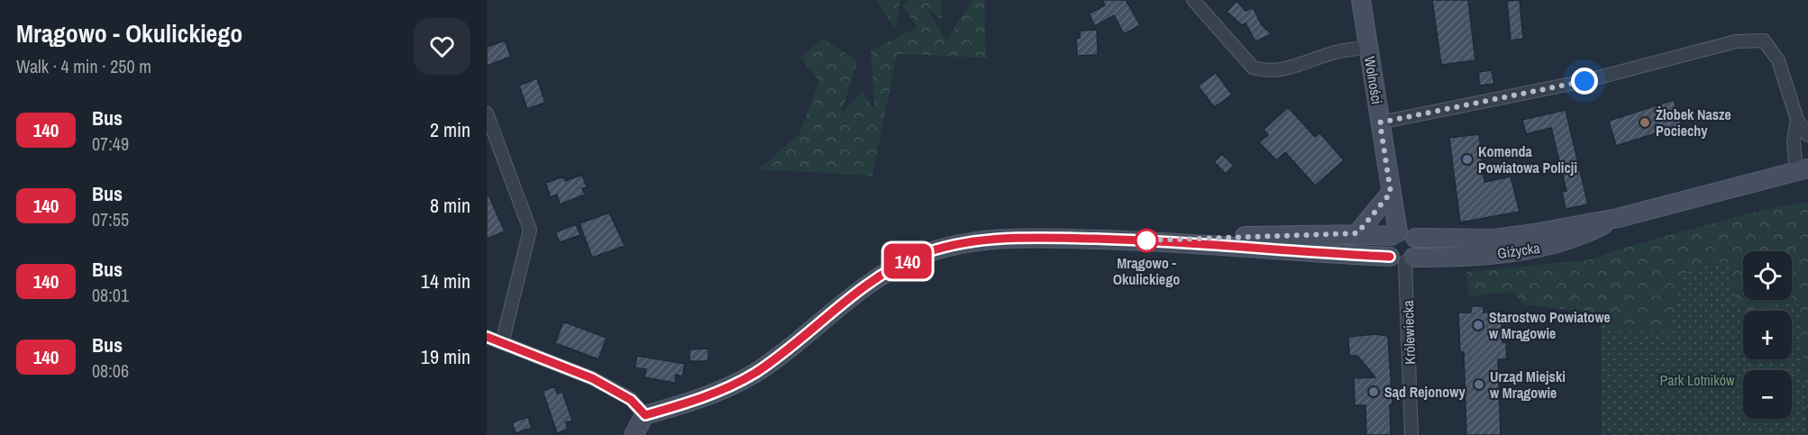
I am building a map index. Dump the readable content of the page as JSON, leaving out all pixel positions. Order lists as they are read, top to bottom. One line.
{"streets":{"street":["Wolności","Giżycka","Królewiecka"]},"crossings":[["Wolności","Giżycka"],["Giżycka","Królewiecka"]],"parks":["Park Lotników"],"places":["Żłobek Nasze Pociechy","Komenda Powiatowa Policji","Mrągowo - Okulickiego","Starostwo Powiatowe w Mrągowie","Urząd Miejski w Mrągowie","Sąd Rejonowy"],"lines":["bus line 140"],"page":{"heading":["Mrągowo - Okulickiego","Walk · 4 min · 250 m"],"on_map":"140","list":[{"mark":"140","name":"Bus","note":"07:49","value":"2 min"},{"mark":"140","name":"Bus","note":"07:55","value":"8 min"},{"mark":"140","name":"Bus","note":"08:01","value":"14 min"},{"mark":"140","name":"Bus","note":"08:06","value":"19 min"}],"map_buttons":["+","−"]}}
